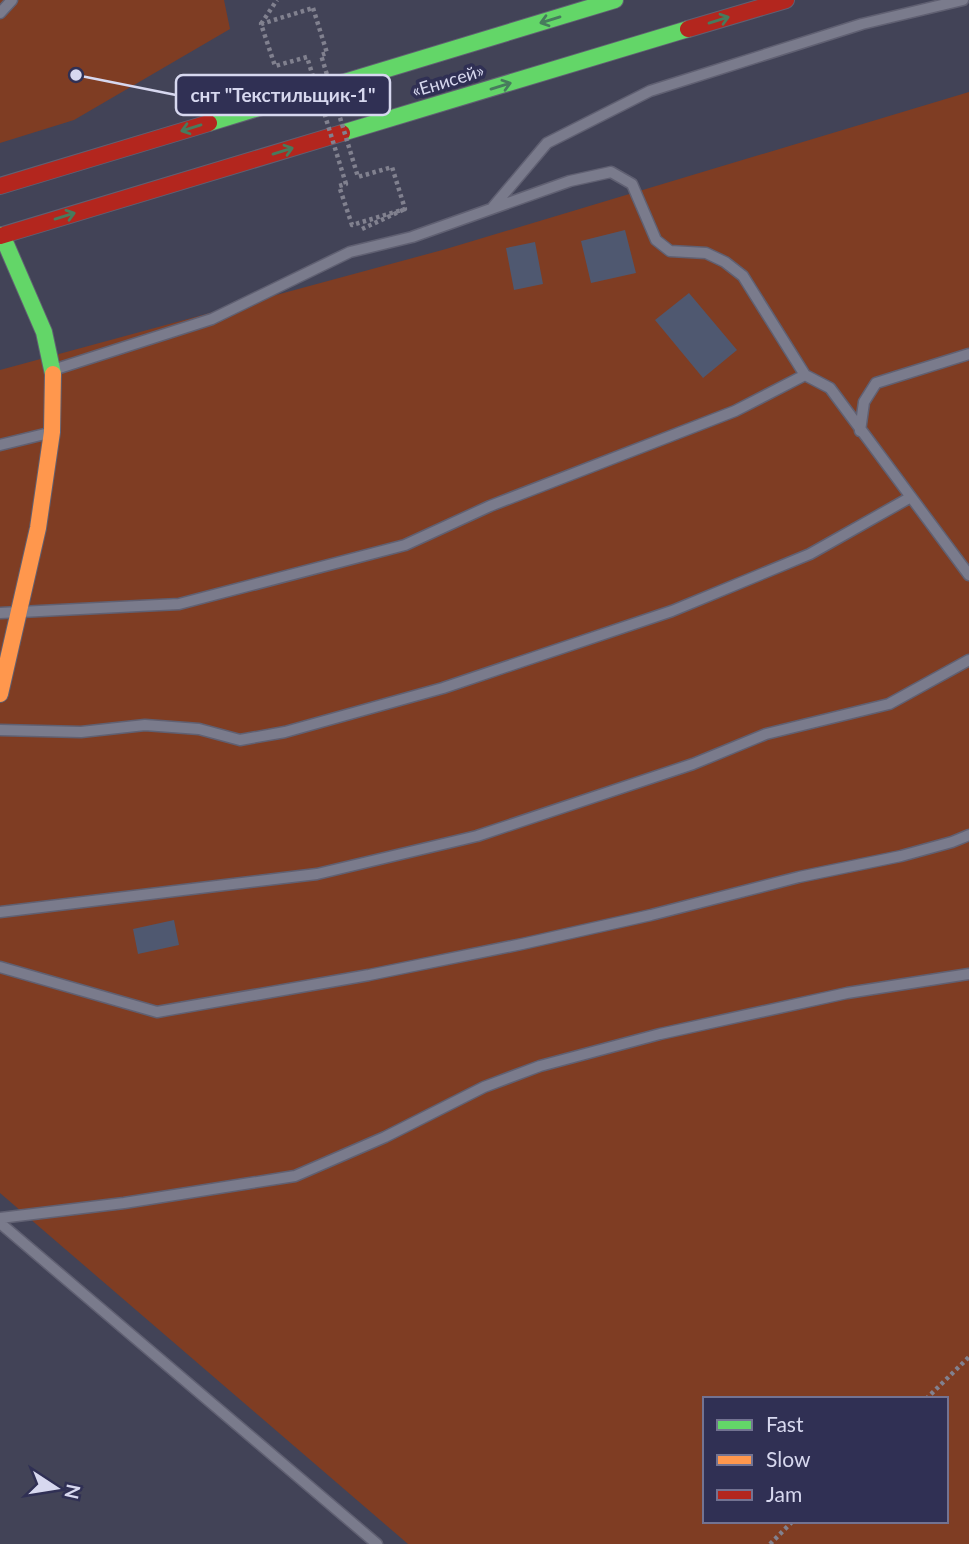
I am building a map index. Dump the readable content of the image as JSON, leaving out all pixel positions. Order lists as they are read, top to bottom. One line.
{"streets":{"main road":["«Енисей»"]},"places":["снт \"Текстильщик-1\""],"legend":["Fast","Slow","Jam"],"north":"right"}
